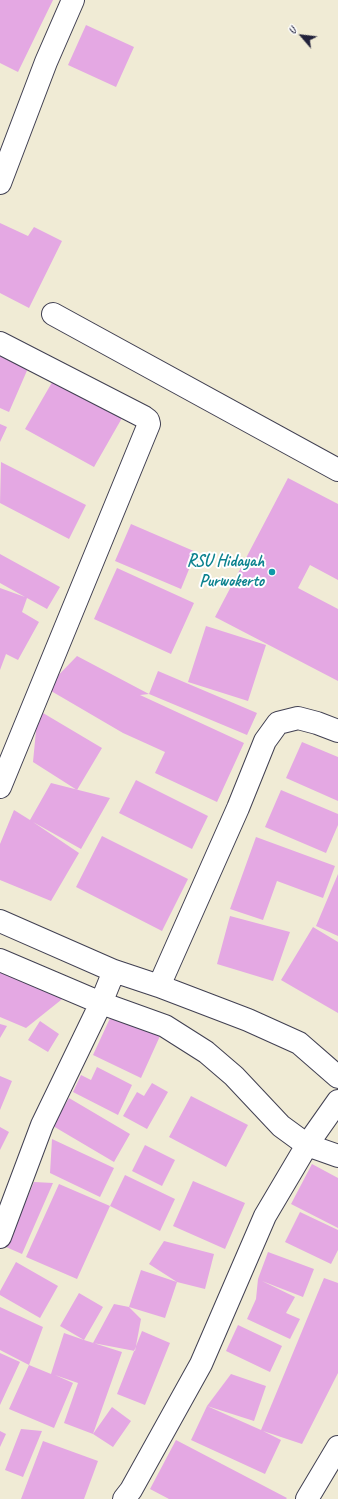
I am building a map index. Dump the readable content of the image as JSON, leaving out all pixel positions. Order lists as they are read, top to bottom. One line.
{"places":["RSU Hidayah Purwokerto"],"north":"top left"}
